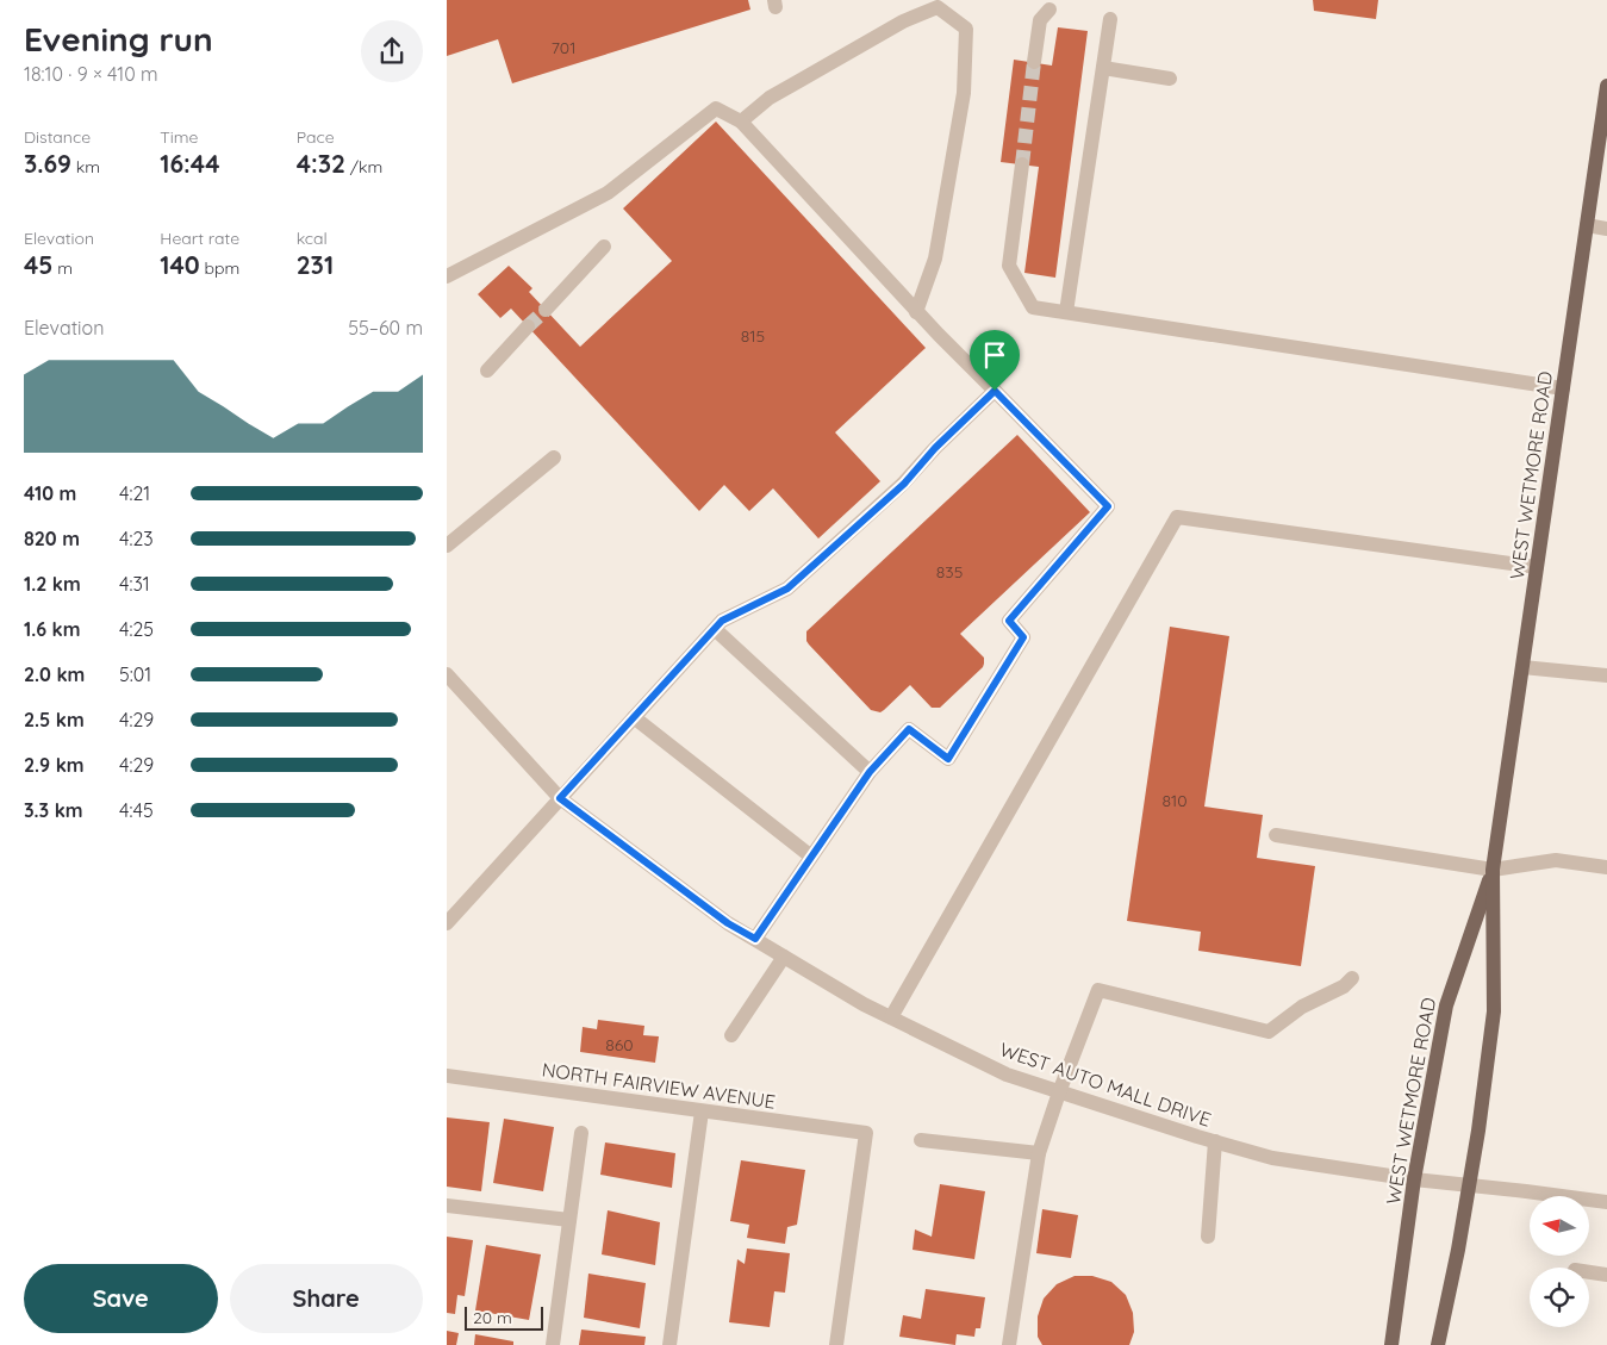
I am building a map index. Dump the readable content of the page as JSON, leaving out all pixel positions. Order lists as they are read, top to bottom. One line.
{"streets":{"main road":["WEST WETMORE ROAD"],"street":["WEST AUTO MALL DRIVE","NORTH FAIRVIEW AVENUE"]},"crossings":[["WEST WETMORE ROAD","WEST AUTO MALL DRIVE"]],"house_numbers":["701","815","835","810","860"],"scale_bar":"20 m","north":"left","page":{"heading":["Evening run","18:10 · 9 × 410 m"],"stats":[["Distance","3.69 km"],["Time","16:44"],["Pace","4:32 /km"],["Elevation","45 m"],["Heart rate","140 bpm"],["kcal","231"]],"chart":["Elevation","55–60 m"],"list":[{"name":"410 m","note":"4:21"},{"name":"820 m","note":"4:23"},{"name":"1.2 km","note":"4:31"},{"name":"1.6 km","note":"4:25"},{"name":"2.0 km","note":"5:01"},{"name":"2.5 km","note":"4:29"},{"name":"2.9 km","note":"4:29"},{"name":"3.3 km","note":"4:45"}],"buttons":["Save","Share"],"scale":"20 m"}}
